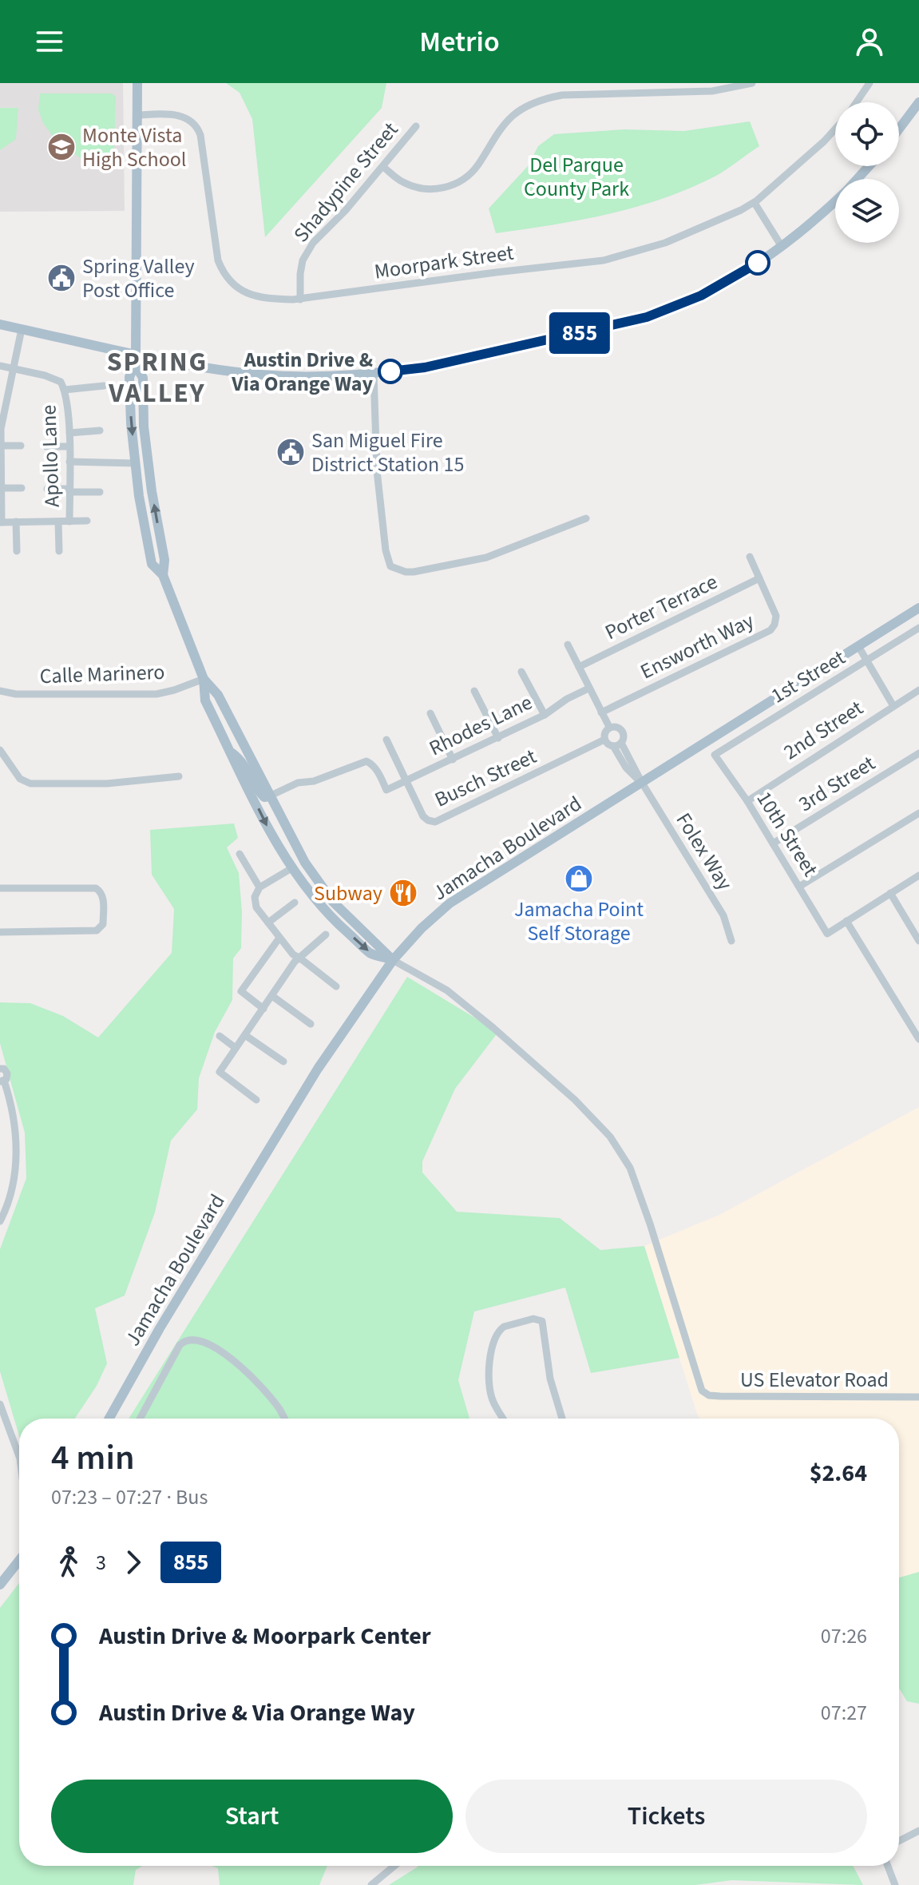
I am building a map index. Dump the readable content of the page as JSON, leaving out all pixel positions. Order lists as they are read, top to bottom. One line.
{"streets":{"main road":["Jamacha Boulevard"],"street":["Shadypine Street","Moorpark Street","Apollo Lane","Porter Terrace","Ensworth Way","Calle Marinero","1st Street","Rhodes Lane","2nd Street","Busch Street","3rd Street","10th Street","Folex Way","US Elevator Road"]},"crossings":[["Shadypine Street","Moorpark Street"],["Porter Terrace","Ensworth Way"],["1st Street","10th Street"],["Rhodes Lane","Busch Street"],["2nd Street","10th Street"],["Busch Street","Folex Way"],["3rd Street","10th Street"],["Jamacha Boulevard","Folex Way"],["Jamacha Boulevard","US Elevator Road"]],"districts":["SPRING VALLEY"],"parks":["Del Parque County Park"],"places":{"school or university":["Monte Vista High School"],"public building":["Spring Valley Post Office","San Miguel Fire District Station 15"],"other":["Austin Drive & Via Orange Way"],"shop":["Jamacha Point Self Storage"],"restaurant":["Subway"]},"lines":["bus line 855"],"page":{"header":"Metrio","on_map":"855","heading":["4 min","07:23 – 07:27 · Bus","$2.64"],"legs":["3","855"],"list":[{"name":"Austin Drive & Moorpark Center","value":"07:26"},{"name":"Austin Drive & Via Orange Way","value":"07:27"}],"buttons":["Start","Tickets"]}}
